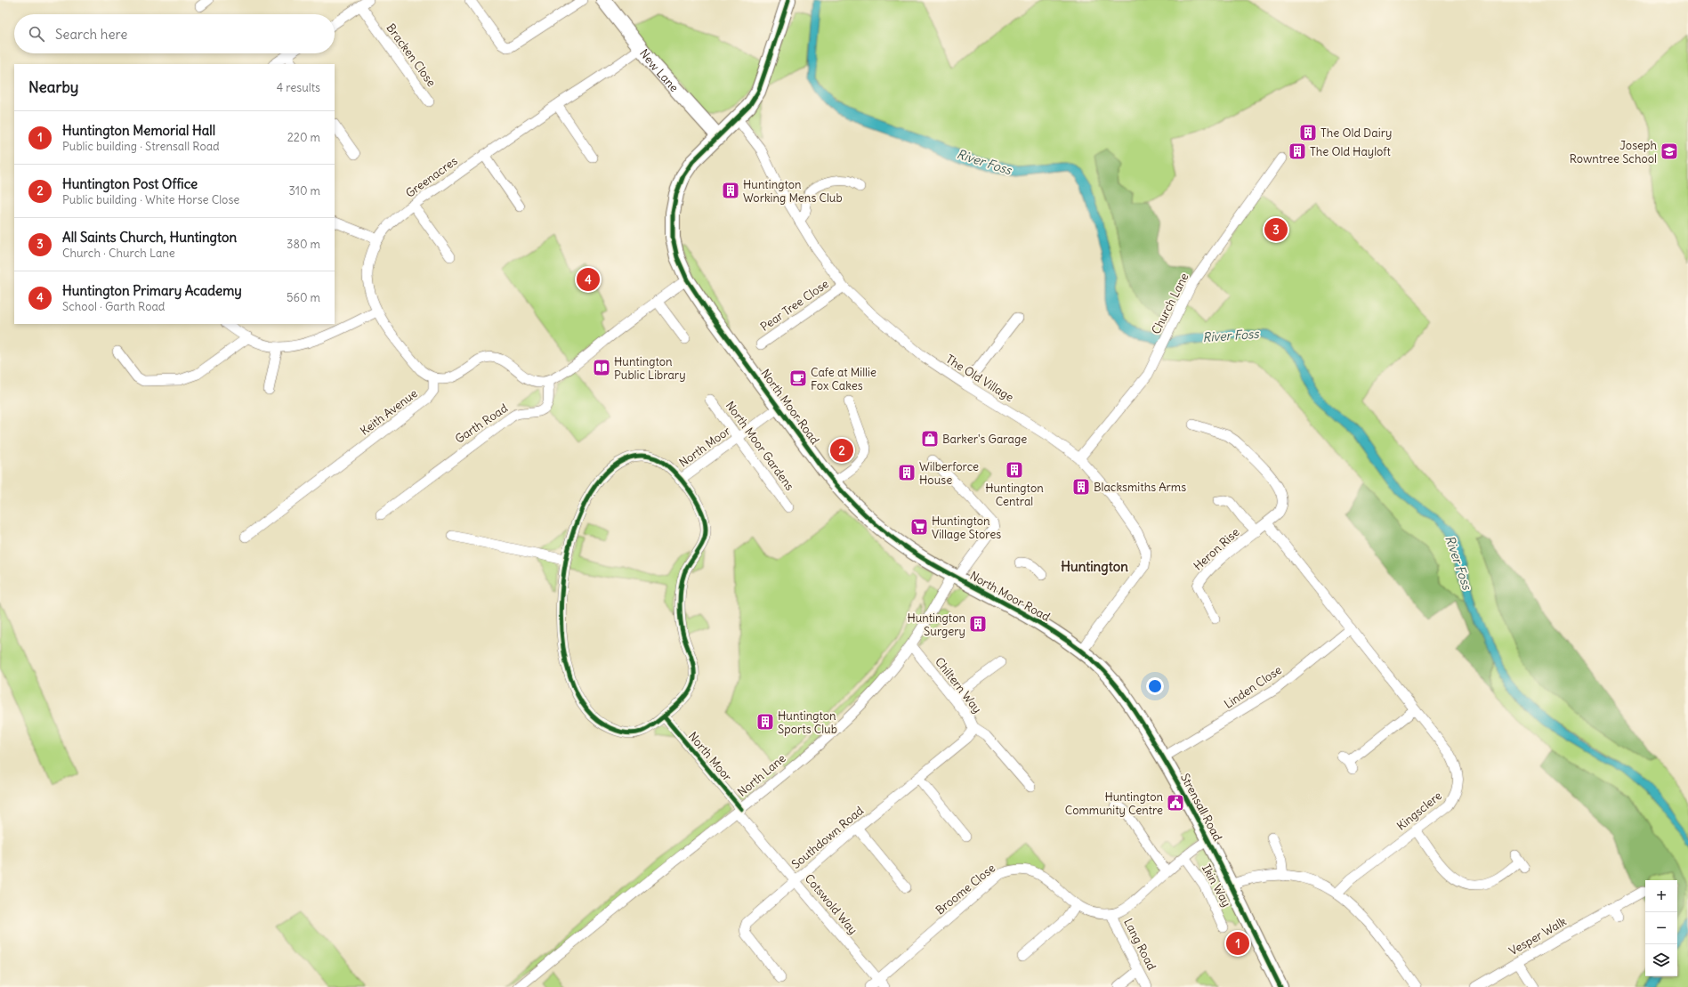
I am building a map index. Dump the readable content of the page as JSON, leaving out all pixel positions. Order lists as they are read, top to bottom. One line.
{"streets":{"street":["Bracken Close","New Lane","Greenacres","Church Lane","Pear Tree Close","The Old Village","North Moor Road","Keith Avenue","Garth Road","North Moor Gardens","North Moor","Heron Rise","Chiltern Way","Linden Close","North Lane","Strensall Road","Kingsclere","Southdown Road","Ikin Way","Broome Close","Cotswold Way","Vesper Walk","Lang Road"]},"crossings":[["New Lane","Greenacres"],["New Lane","North Moor Road"],["Greenacres","Keith Avenue"],["Church Lane","The Old Village"],["Pear Tree Close","The Old Village"],["The Old Village","North Moor Road"],["The Old Village","Strensall Road"],["North Moor Road","North Moor"],["North Moor Road","North Lane"],["North Moor Road","Strensall Road"],["North Moor Gardens","North Moor"],["North Moor","North Lane"],["North Moor","Cotswold Way"],["Chiltern Way","North Lane"],["Chiltern Way","Southdown Road"],["Linden Close","Strensall Road"],["Linden Close","Kingsclere"],["North Lane","Cotswold Way"],["Strensall Road","Broome Close"],["Southdown Road","Cotswold Way"],["Ikin Way","Broome Close"],["Broome Close","Cotswold Way"],["Broome Close","Lang Road"]],"districts":["Huntington"],"water":["River Foss"],"places":{"building":["The Old Dairy","The Old Hayloft","Huntington Working Mens Club","Huntington Central","Wilberforce House","Blacksmiths Arms","Huntington Surgery","Huntington Sports Club"],"school or university":["Joseph Rowntree School"],"library":["Huntington Public Library"],"cafe":["Cafe at Millie Fox Cakes"],"shop":["Barker's Garage"],"supermarket":["Huntington Village Stores"],"public building":["Huntington Community Centre"]},"page":{"search":"Search here","heading":["Nearby","4 results"],"list":[{"mark":"1","name":"Huntington Memorial Hall","note":"Public building · Strensall Road","value":"220 m"},{"mark":"2","name":"Huntington Post Office","note":"Public building · White Horse Close","value":"310 m"},{"mark":"3","name":"All Saints Church, Huntington","note":"Church · Church Lane","value":"380 m"},{"mark":"4","name":"Huntington Primary Academy","note":"School · Garth Road","value":"560 m"}],"pins":["3","4","2","1"],"map_buttons":["+","−"]}}
